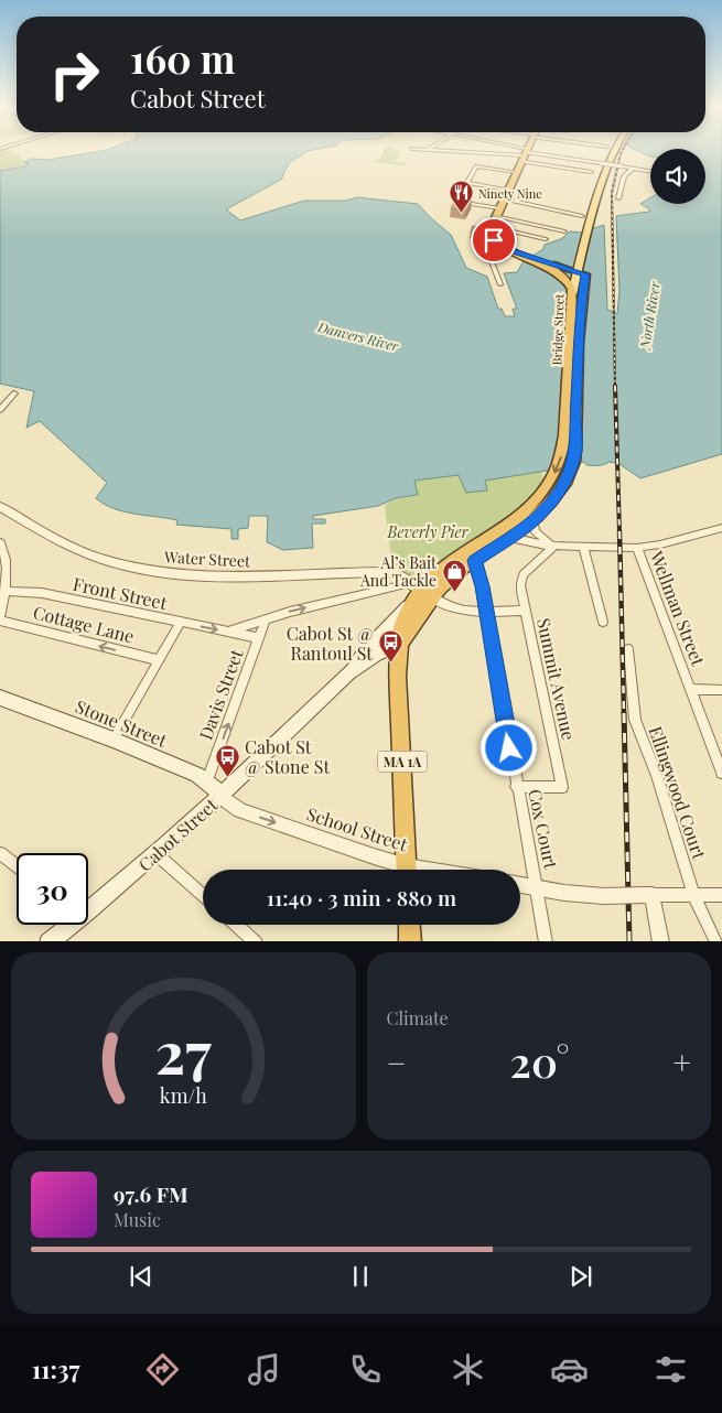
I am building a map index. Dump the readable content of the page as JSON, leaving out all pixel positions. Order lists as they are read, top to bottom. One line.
{"streets":{"highway":["Bridge Street","MA 1A","Cabot Street"],"main road":["Stone Street"],"street":["Water Street","Front Street","Wellman Street","Cottage Lane","Summit Avenue","Davis Street","Ellingwood Court","School Street","Cox Court"]},"crossings":[["Bridge Street","Cabot Street"],["Water Street","Front Street"],["Water Street","MA 1A"],["Water Street","Cabot Street"],["Front Street","Davis Street"],["Front Street","MA 1A"],["Front Street","Cabot Street"],["Summit Avenue","Cox Court"],["Davis Street","Stone Street"],["Stone Street","School Street"],["Stone Street","Cabot Street"],["MA 1A","Cabot Street"],["School Street","Cabot Street"],["Cox Court","Cabot Street"]],"one_way":["Front Street","Cottage Lane","Davis Street","School Street"],"water":["North River","Danvers River"],"parks":["Beverly Pier"],"places":{"restaurant":["Ninety Nine"],"shop":["Al’s Bait And Tackle"],"bus stop":["Cabot St @ Rantoul St","Cabot St @ Stone St"]},"page":{"turn":["160 m","Cabot Street"],"limit":"30","trip":"11:40 · 3 min · 880 m","tile":"Climate","heat":["−","20°","+"],"song":["97.6 FM","Music"],"tabs":"11:37","gauge":["27","km/h"]}}
